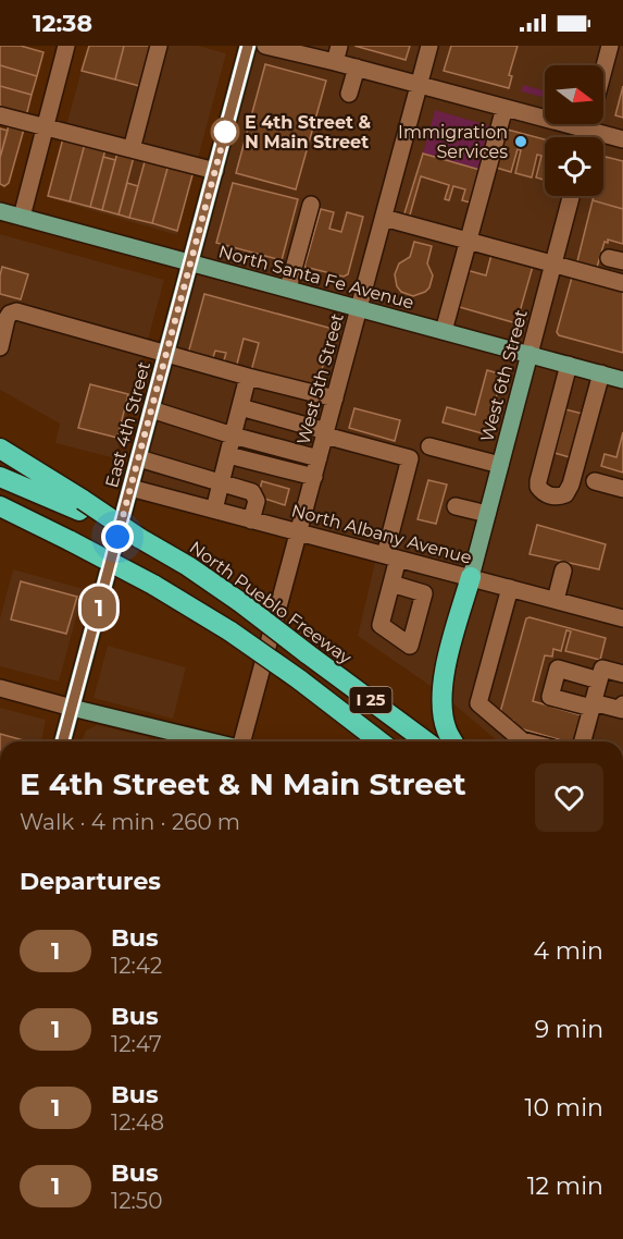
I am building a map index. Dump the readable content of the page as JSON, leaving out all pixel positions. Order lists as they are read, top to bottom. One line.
{"streets":{"highway":["North Pueblo Freeway","I 25"],"main road":["North Santa Fe Avenue","West 6th Street","East 4th Street"],"street":["West 5th Street","North Albany Avenue"]},"crossings":[["North Santa Fe Avenue","West 6th Street"],["North Santa Fe Avenue","West 5th Street"],["North Santa Fe Avenue","East 4th Street"],["West 6th Street","North Albany Avenue"],["West 5th Street","North Albany Avenue"],["East 4th Street","North Albany Avenue"]],"places":["E 4th Street & N Main Street","Immigration Services"],"lines":["bus line 1"],"north":"right","page":{"status":"12:38","on_map":"1","heading":[["E 4th Street & N Main Street","Walk · 4 min · 260 m"],"Departures"],"list":[{"mark":"1","name":"Bus","note":"12:42","value":"4 min"},{"mark":"1","name":"Bus","note":"12:47","value":"9 min"},{"mark":"1","name":"Bus","note":"12:48","value":"10 min"},{"mark":"1","name":"Bus","note":"12:50","value":"12 min"}]}}
